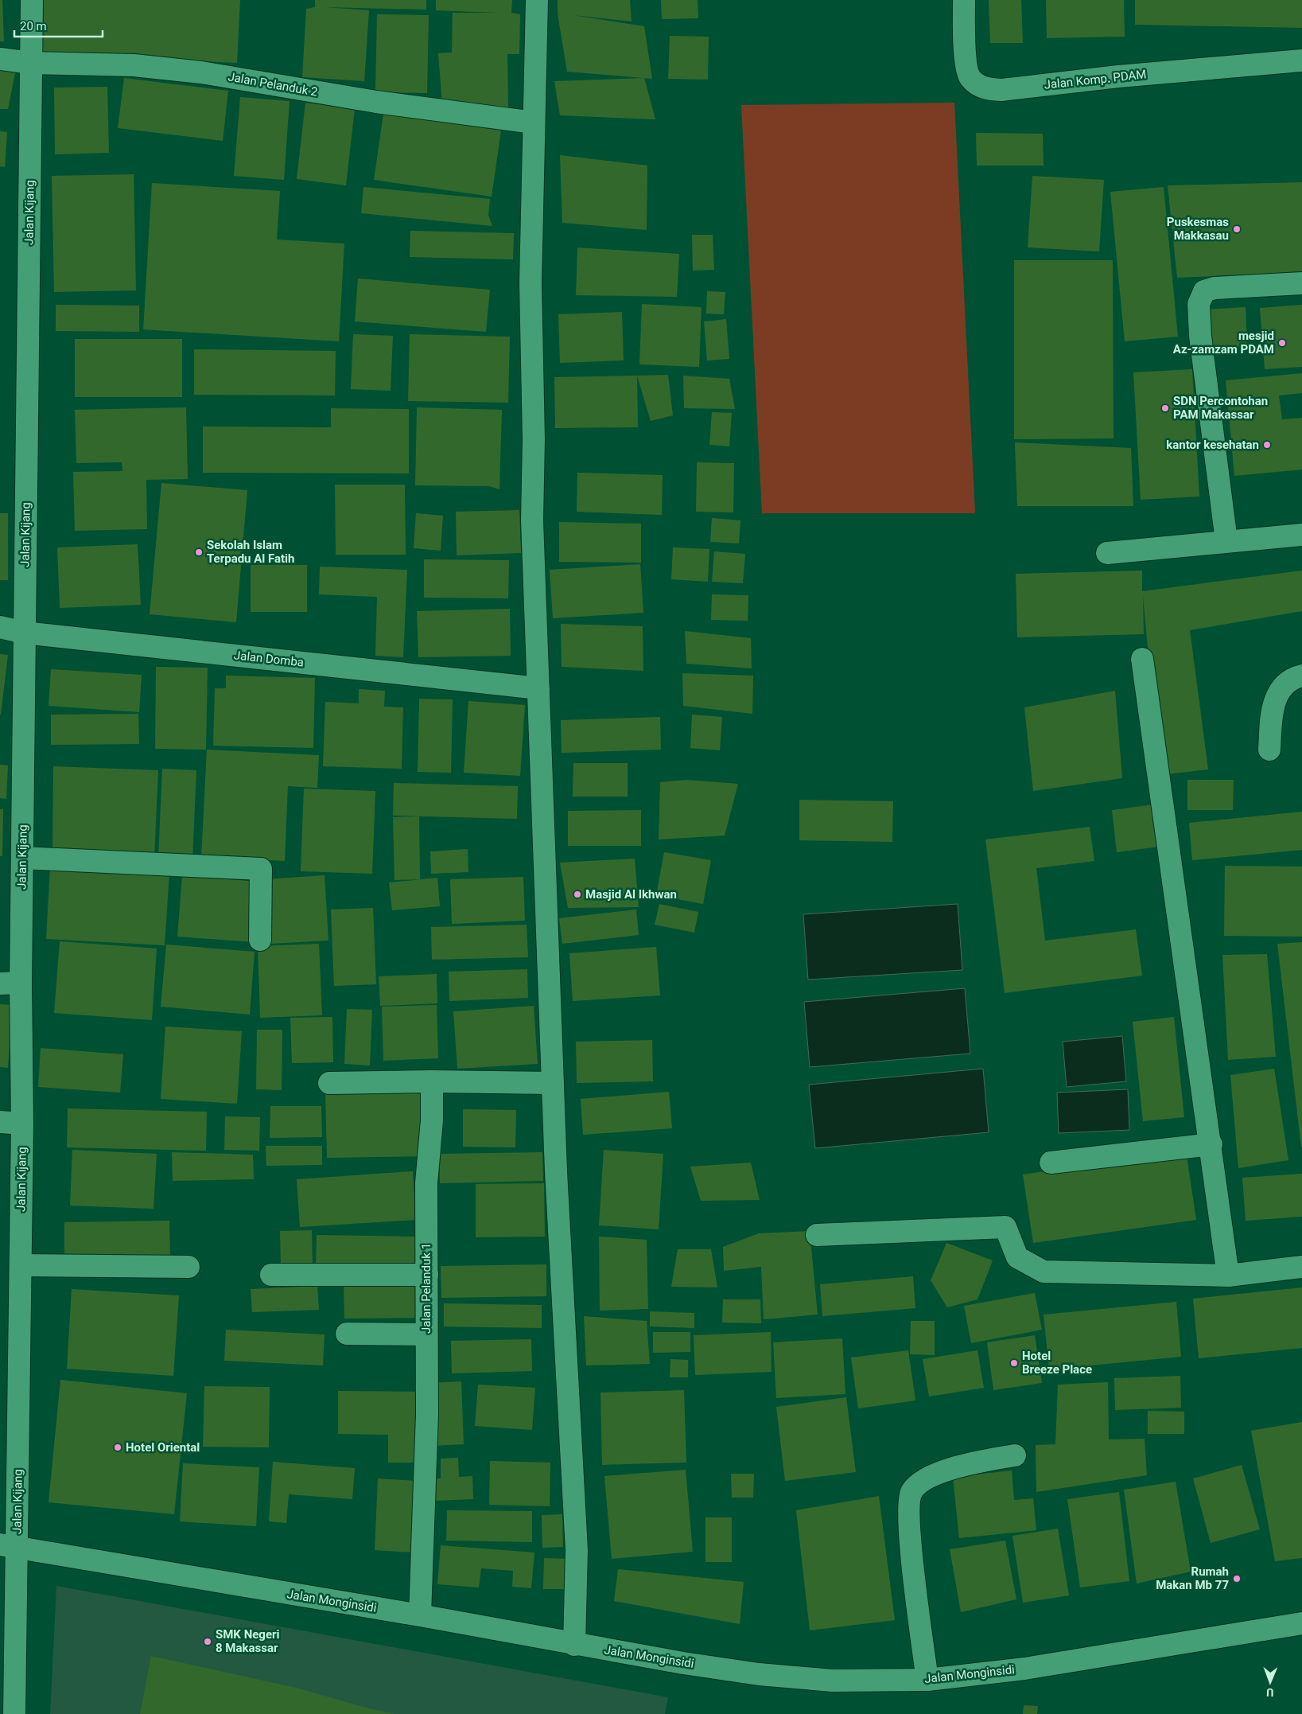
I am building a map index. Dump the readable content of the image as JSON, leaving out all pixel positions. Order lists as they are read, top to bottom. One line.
{"streets":{"street":["Jalan Komp. PDAM","Jalan Pelanduk 2","Jalan Kijang","Jalan Domba","Jalan Pelanduk 1","Jalan Monginsidi"]},"crossings":[["Jalan Pelanduk 2","Jalan Kijang"],["Jalan Kijang","Jalan Domba"],["Jalan Kijang","Jalan Monginsidi"],["Jalan Pelanduk 1","Jalan Monginsidi"]],"places":["Puskesmas Makkasau","mesjid Az-zamzam PDAM","SDN Percontohan PAM Makassar","kantor kesehatan","Sekolah Islam Terpadu Al Fatih","Masjid Al Ikhwan","Hotel Breeze Place","Hotel Oriental","Rumah Makan Mb 77","SMK Negeri 8 Makassar"],"scale_bar":"20 m","north":"bottom"}
